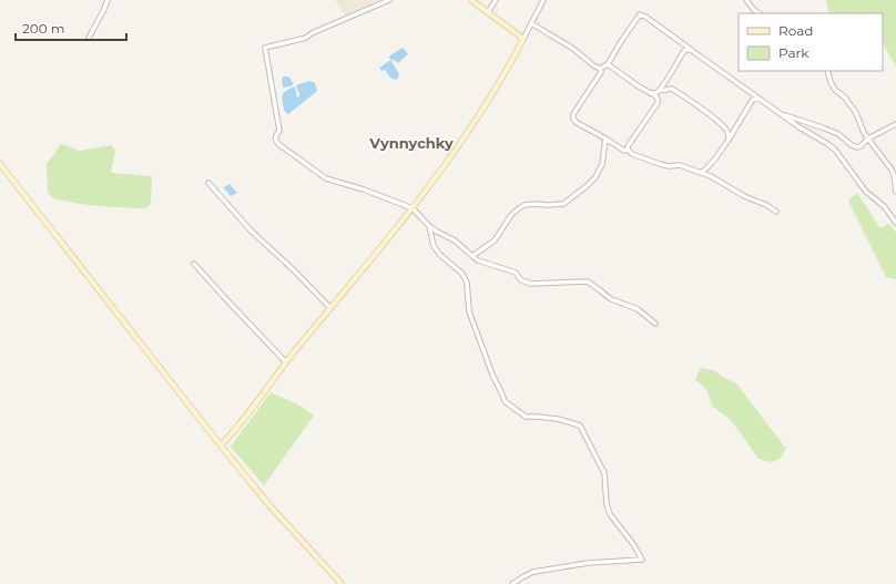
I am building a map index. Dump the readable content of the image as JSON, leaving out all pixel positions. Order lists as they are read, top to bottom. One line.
{"districts":["Vynnychky"],"legend":["Road","Park"],"scale_bar":"200 m"}
